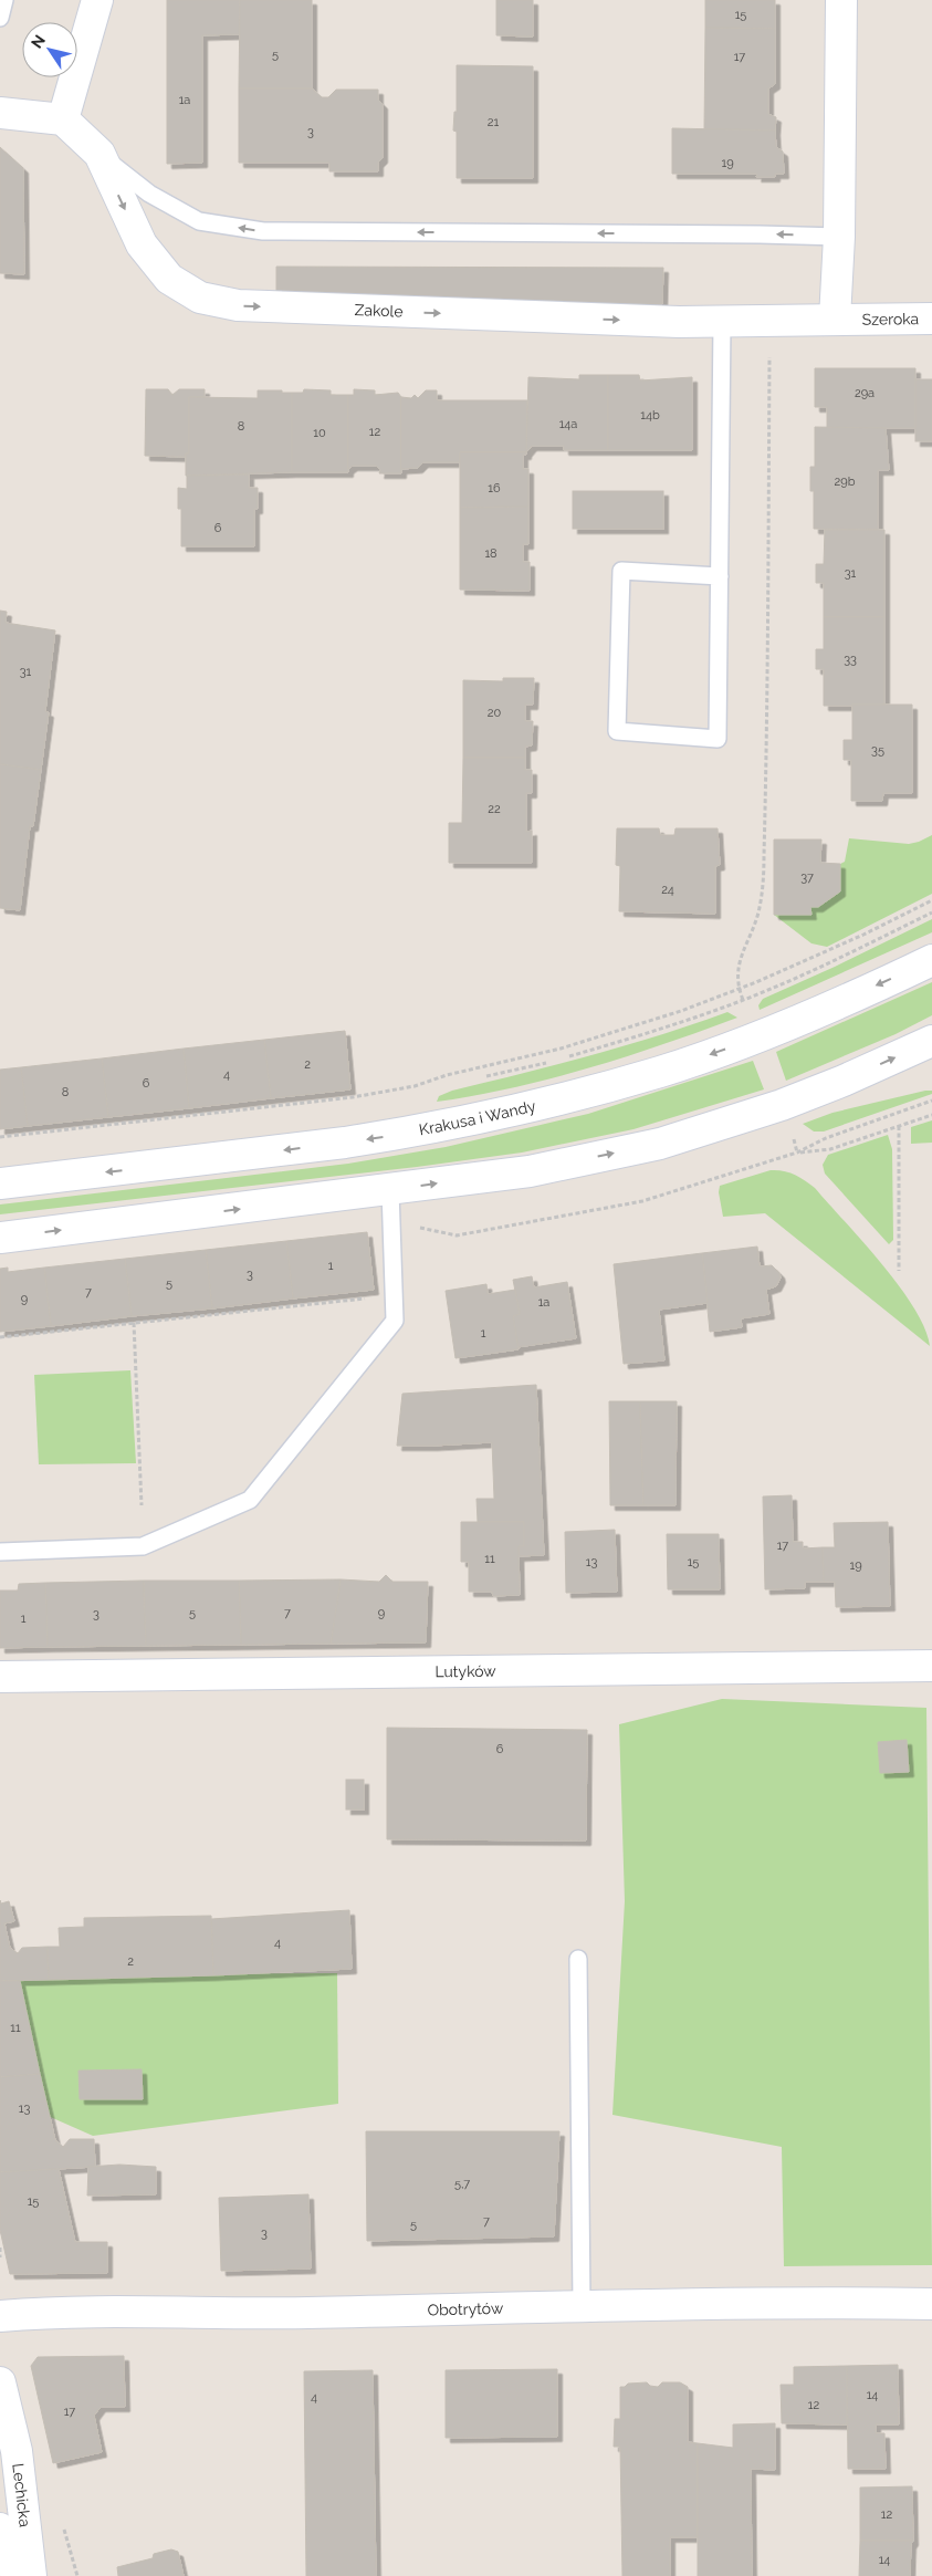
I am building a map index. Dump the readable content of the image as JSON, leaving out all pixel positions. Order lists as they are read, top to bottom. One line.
{"streets":{"street":["Zakole","Szeroka","Krakusa i Wandy","Lutyków","Obotrytów","Lechicka"]},"crossings":[["Zakole","Szeroka"]],"one_way":["Zakole"],"house_numbers":["15","5","17","1a","21","3","19","29a","14b","14a","8","12","10","29b","16","6","18","31","33","31","20","35","22","37","24","2","4","6","8","1","3","5","7","9","1a","1","17","11","13","15","19","5","7","9","3","1","6","4","2","11","13","5,7","15","7","5","3","14","4","12","17","12","14"],"north":"top left"}
